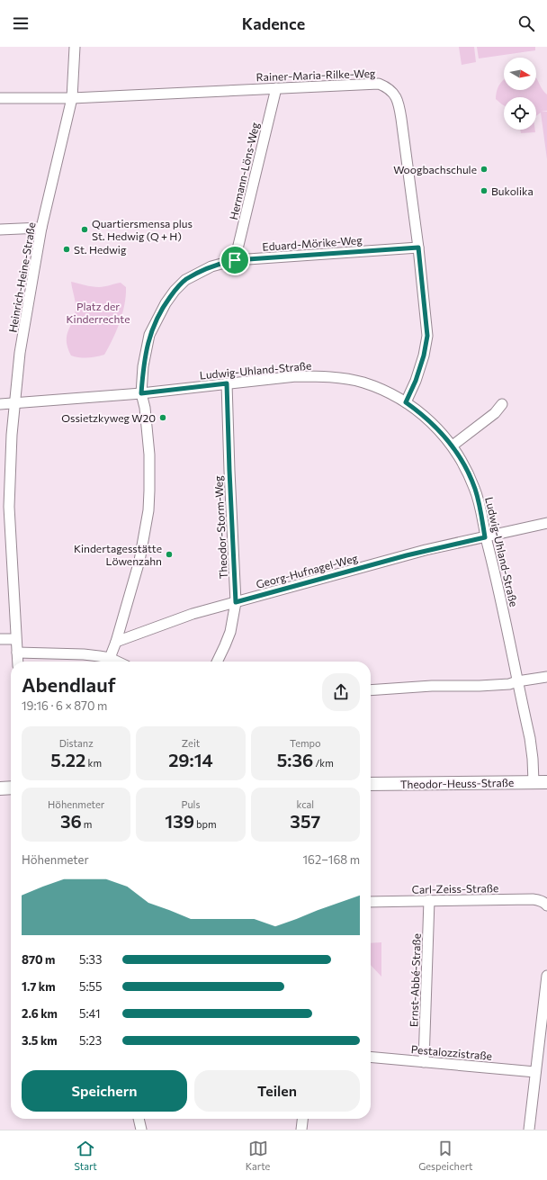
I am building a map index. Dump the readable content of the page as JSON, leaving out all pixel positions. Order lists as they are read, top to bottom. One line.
{"streets":{"main road":["Theodor-Heuss-Straße"],"street":["Rainer-Maria-Rilke-Weg","Hermann-Löns-Weg","Eduard-Mörike-Weg","Heinrich-Heine-Straße","Ludwig-Uhland-Straße","Theodor-Storm-Weg","Georg-Hufnagel-Weg","Carl-Zeiss-Straße","Ernst-Abbé-Straße","Pestalozzistraße"]},"crossings":[["Rainer-Maria-Rilke-Weg","Hermann-Löns-Weg"],["Rainer-Maria-Rilke-Weg","Eduard-Mörike-Weg"],["Rainer-Maria-Rilke-Weg","Heinrich-Heine-Straße"],["Rainer-Maria-Rilke-Weg","Ludwig-Uhland-Straße"],["Hermann-Löns-Weg","Eduard-Mörike-Weg"],["Eduard-Mörike-Weg","Ludwig-Uhland-Straße"],["Eduard-Mörike-Weg","Georg-Hufnagel-Weg"],["Heinrich-Heine-Straße","Ludwig-Uhland-Straße"],["Ludwig-Uhland-Straße","Theodor-Storm-Weg"],["Ludwig-Uhland-Straße","Georg-Hufnagel-Weg"],["Ludwig-Uhland-Straße","Theodor-Heuss-Straße"],["Theodor-Storm-Weg","Georg-Hufnagel-Weg"],["Carl-Zeiss-Straße","Ernst-Abbé-Straße"],["Ernst-Abbé-Straße","Pestalozzistraße"]],"parks":["Platz der Kinderrechte"],"places":["Woogbachschule","Bukolika","Quartiersmensa plus St. Hedwig (Q + H)","St. Hedwig","Ossietzkyweg W20","Kindertagesstätte Löwenzahn"],"north":"right","page":{"header":"Kadence","heading":["Abendlauf","19:16 · 6 × 870 m"],"stats":[["Distanz","5.22 km"],["Zeit","29:14"],["Tempo","5:36 /km"],["Höhenmeter","36 m"],["Puls","139 bpm"],["kcal","357"]],"chart":["Höhenmeter","162–168 m"],"list":[{"name":"870 m","note":"5:33"},{"name":"1.7 km","note":"5:55"},{"name":"2.6 km","note":"5:41"},{"name":"3.5 km","note":"5:23"}],"buttons":["Speichern","Teilen"],"tabs":["Start","Karte","Gespeichert"]}}
